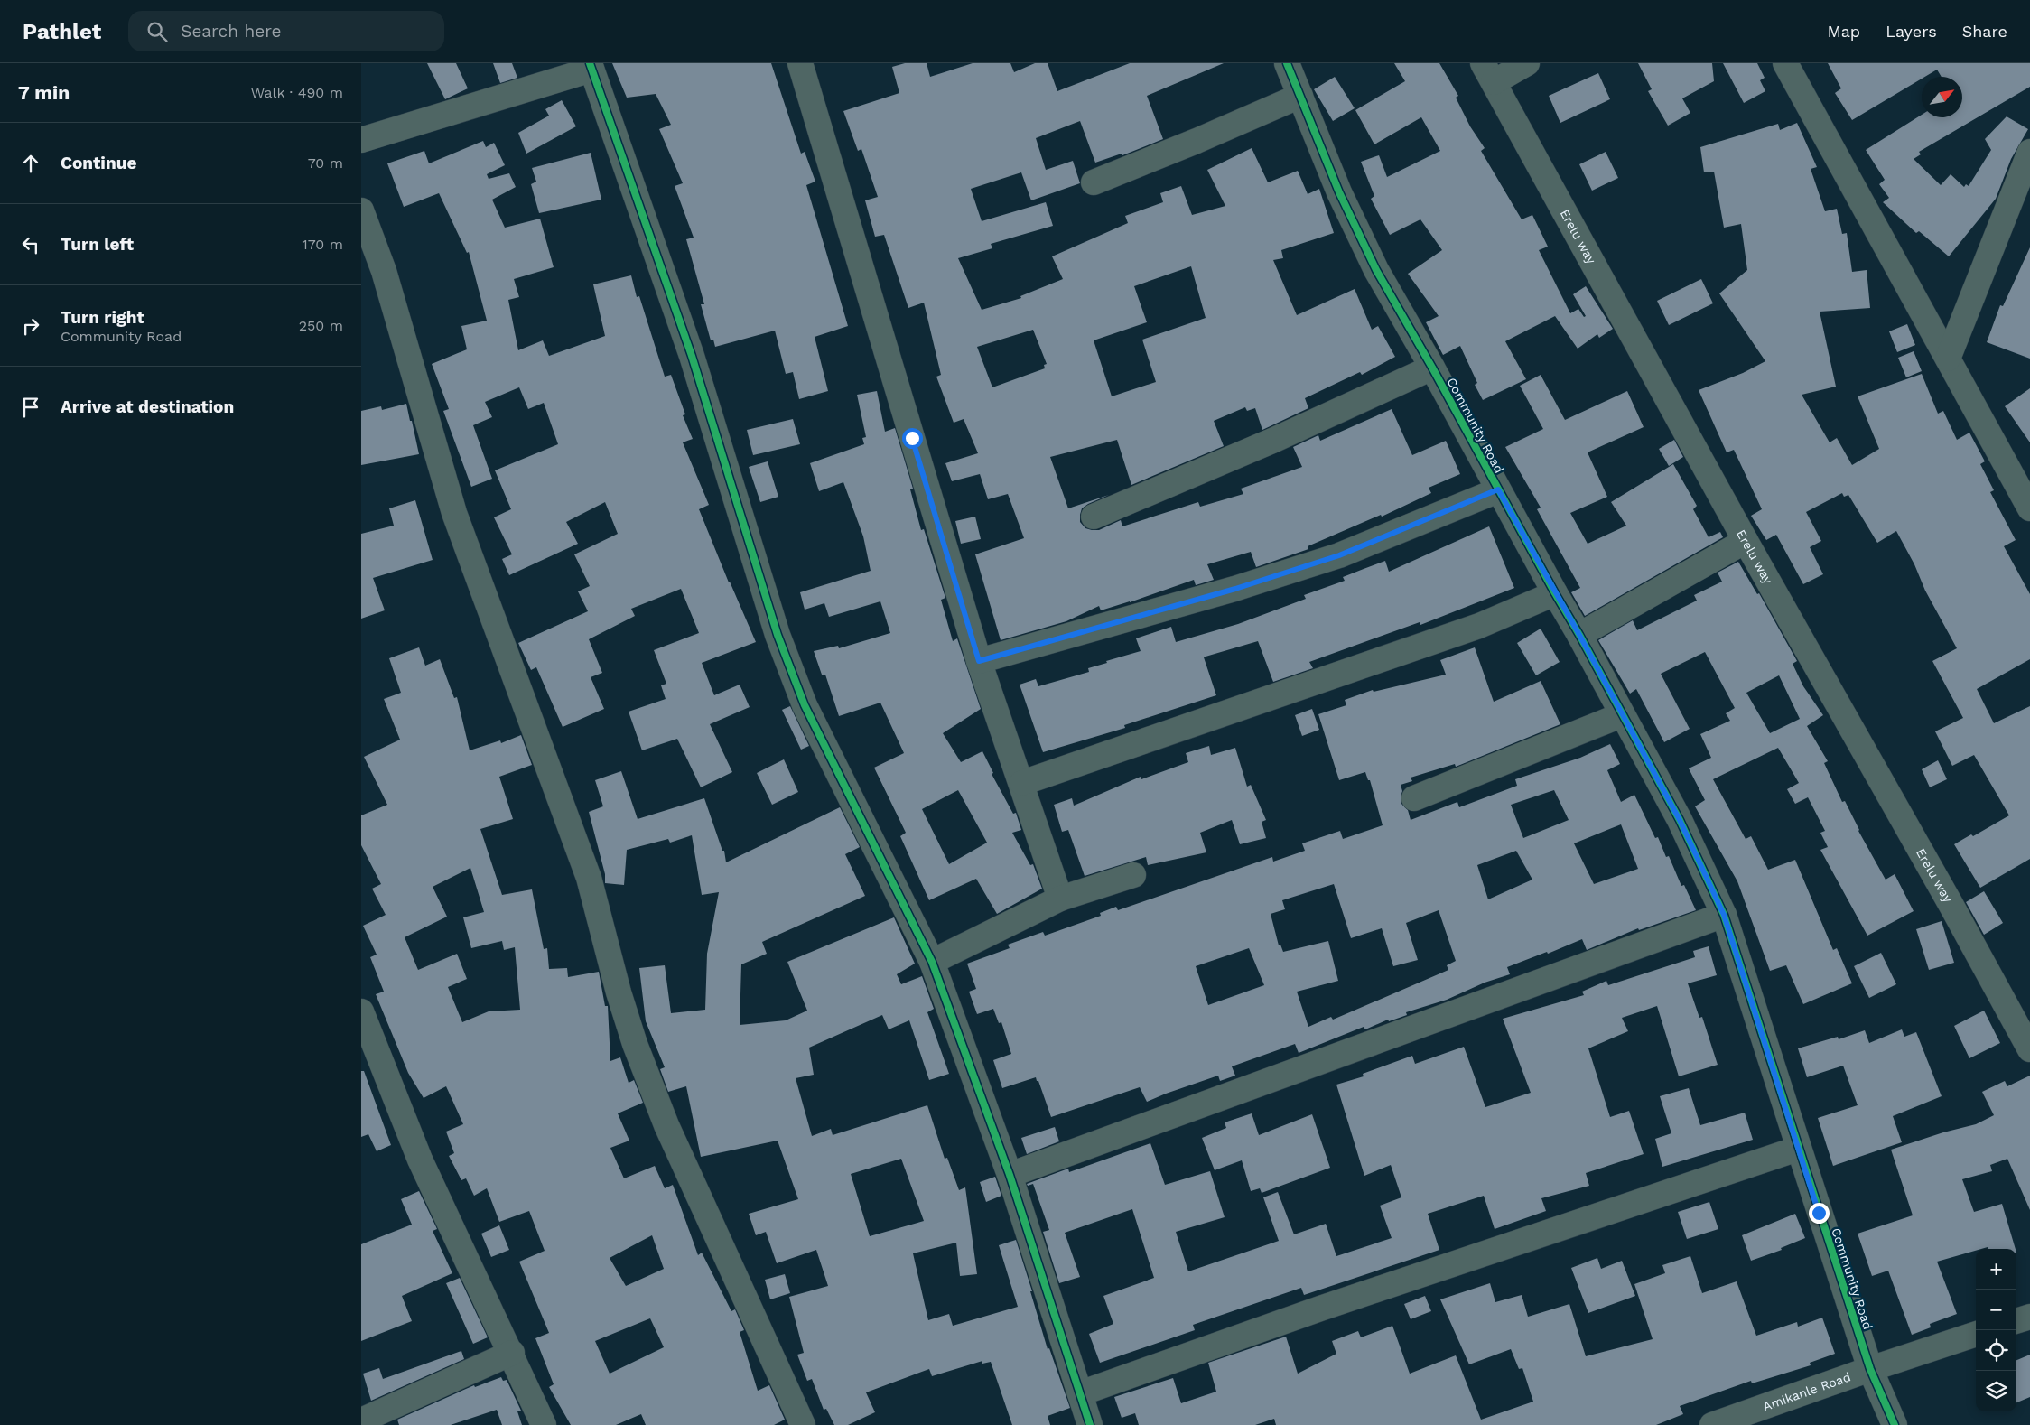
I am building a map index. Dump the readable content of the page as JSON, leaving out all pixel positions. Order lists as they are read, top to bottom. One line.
{"streets":{"street":["Erelu way","Community Road","Amikanle Road"]},"crossings":[["Community Road","Amikanle Road"]],"north":"top right","page":{"header":"Pathlet","search":"Search here","nav":["Map","Layers","Share"],"heading":["7 min","Walk · 490 m"],"list":[["Continue","70 m"],["Turn left","170 m"],["Turn right","Community Road","250 m"],"Arrive at destination"],"map_buttons":["+","−"]}}
